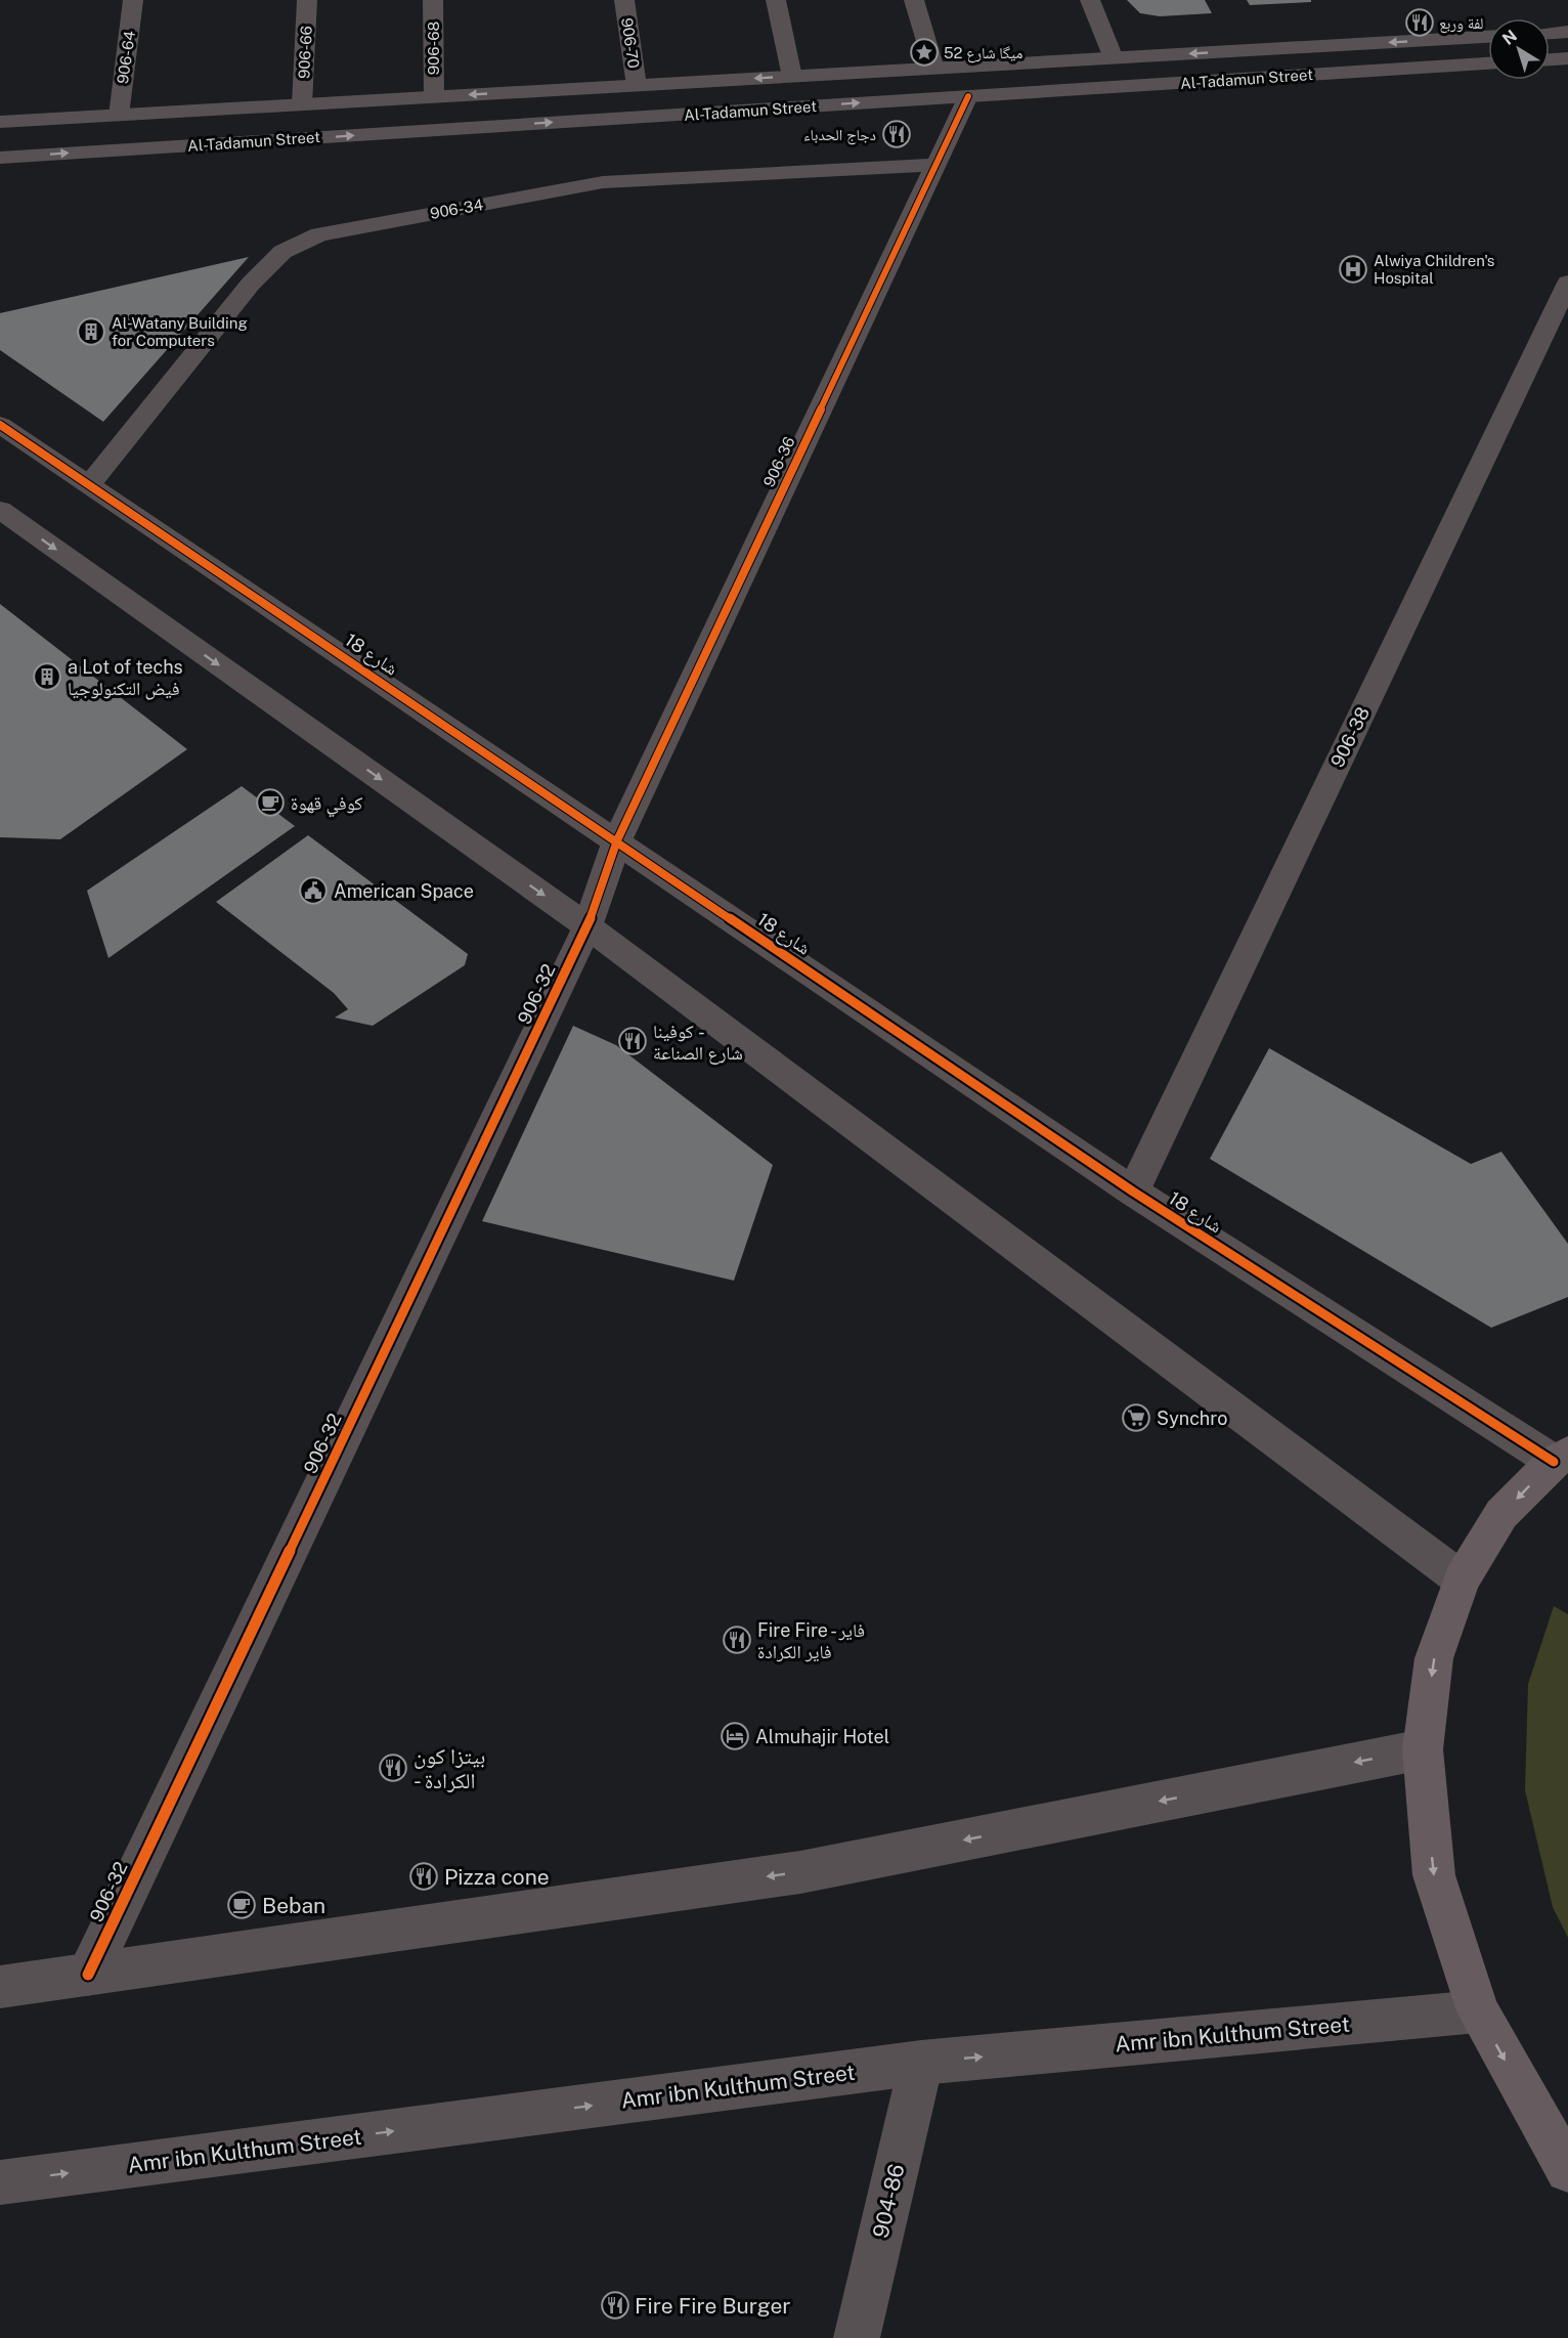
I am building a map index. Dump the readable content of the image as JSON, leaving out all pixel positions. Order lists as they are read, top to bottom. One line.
{"streets":{"street":["906-70","906-68","906-66","906-64","Al-Tadamun Street","906-34","906-36","شارع 18","906-38","906-32","Amr ibn Kulthum Street","904-86"]},"crossings":[["906-70","Al-Tadamun Street"],["906-68","Al-Tadamun Street"],["906-66","Al-Tadamun Street"],["906-64","Al-Tadamun Street"],["Al-Tadamun Street","906-36"],["906-34","906-36"],["906-34","شارع 18"],["906-36","شارع 18"],["906-36","906-32"],["شارع 18","906-38"],["Amr ibn Kulthum Street","904-86"]],"places":{"restaurant":["لفة وربع","دجاج الحدباء","كوفينا - شارع الصناعة","Fire Fire - فاير فاير الكرادة","بيتزا كون - الكرادة","Pizza cone","Fire Fire Burger"],"place":["ميگا شارع 52"],"hospital":["Alwiya Children's Hospital"],"building":["Al-Watany Building for Computers","a Lot of techs فيض التكنولوجيا"],"cafe":["كوفي قهوة","Beban"],"public building":["American Space"],"supermarket":["Synchro"],"hotel":["Almuhajir Hotel"]},"north":"top left"}
